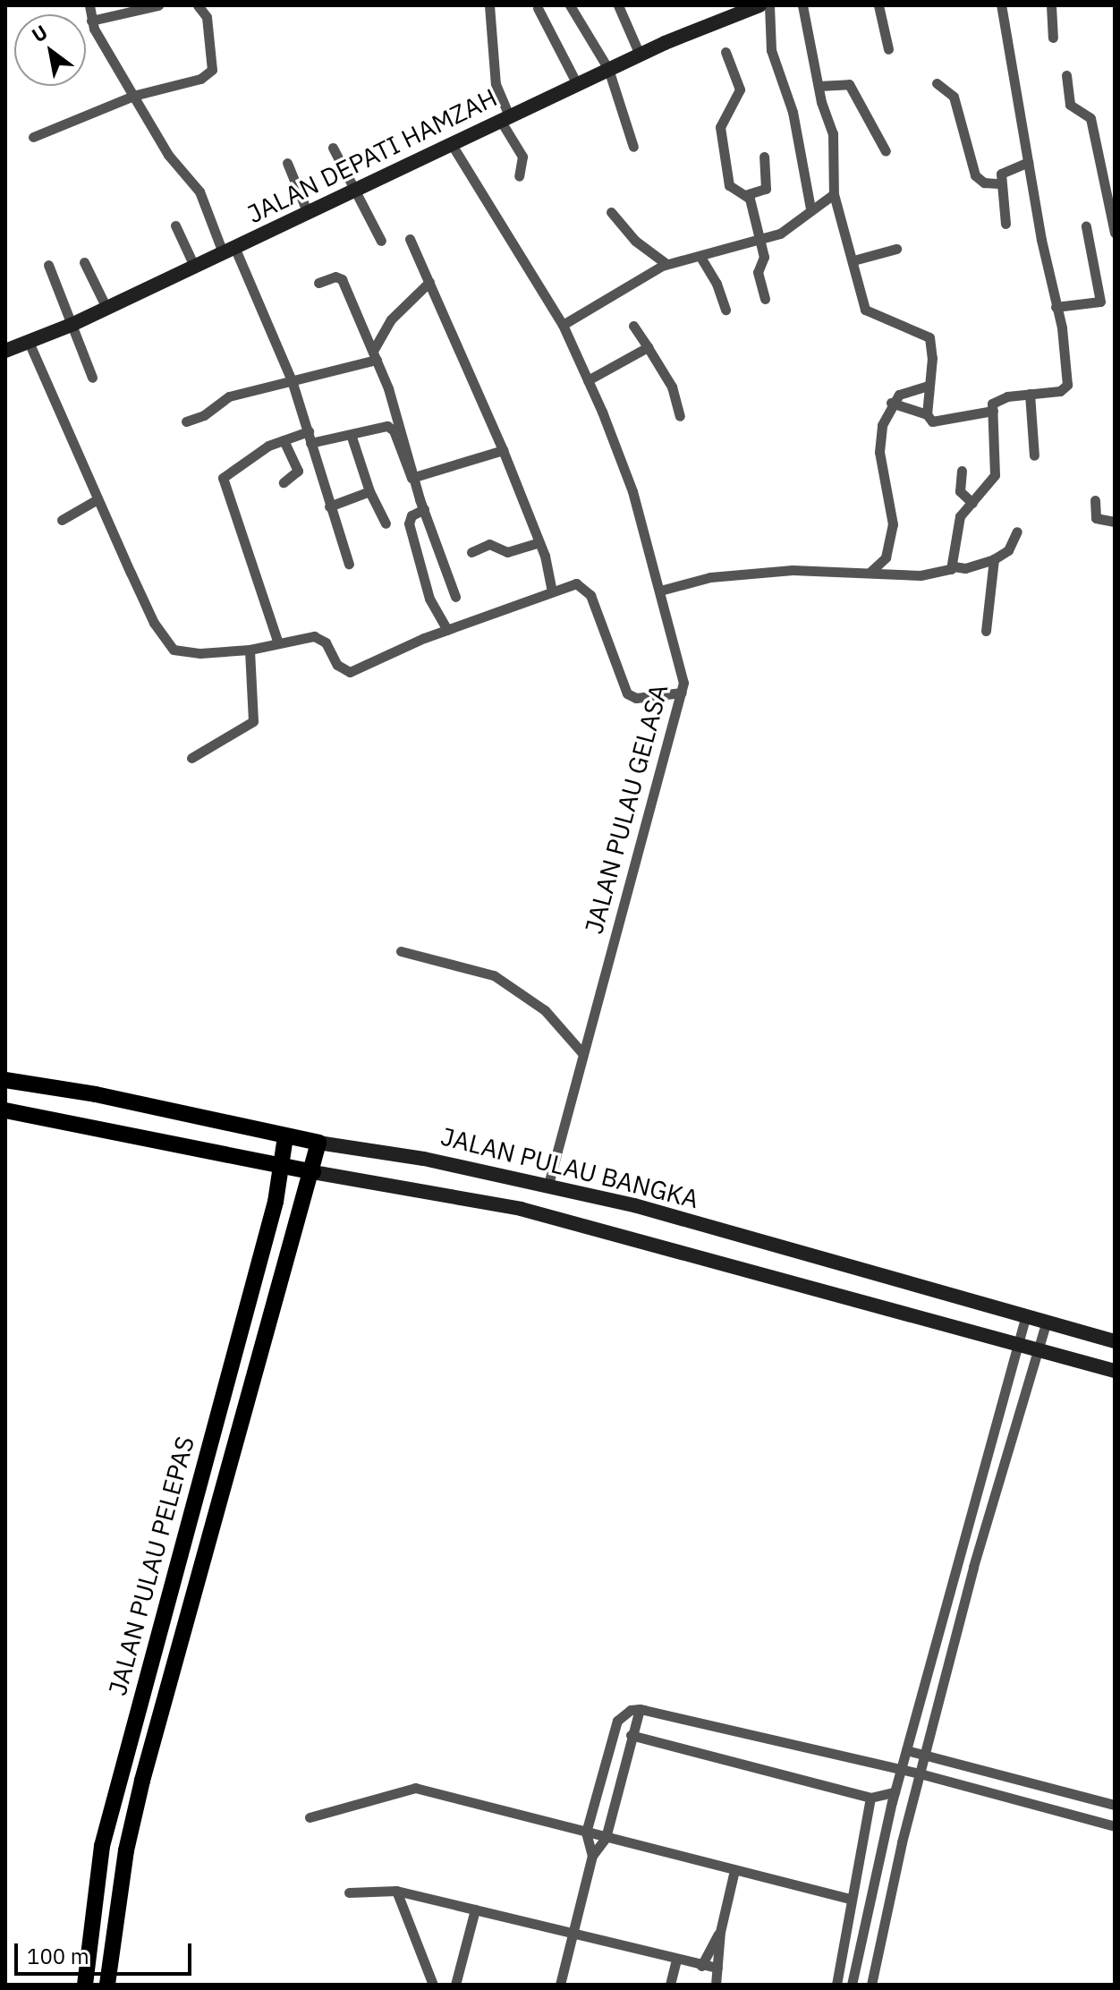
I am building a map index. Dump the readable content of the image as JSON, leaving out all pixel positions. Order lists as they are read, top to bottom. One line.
{"streets":{"highway":["JALAN PULAU BANGKA","JALAN PULAU PELEPAS"],"main road":["JALAN DEPATI HAMZAH"],"street":["JALAN PULAU GELASA"]},"crossings":[["JALAN DEPATI HAMZAH","JALAN PULAU GELASA"],["JALAN PULAU GELASA","JALAN PULAU BANGKA"],["JALAN PULAU BANGKA","JALAN PULAU PELEPAS"]],"scale_bar":"100 m","north":"top left"}
